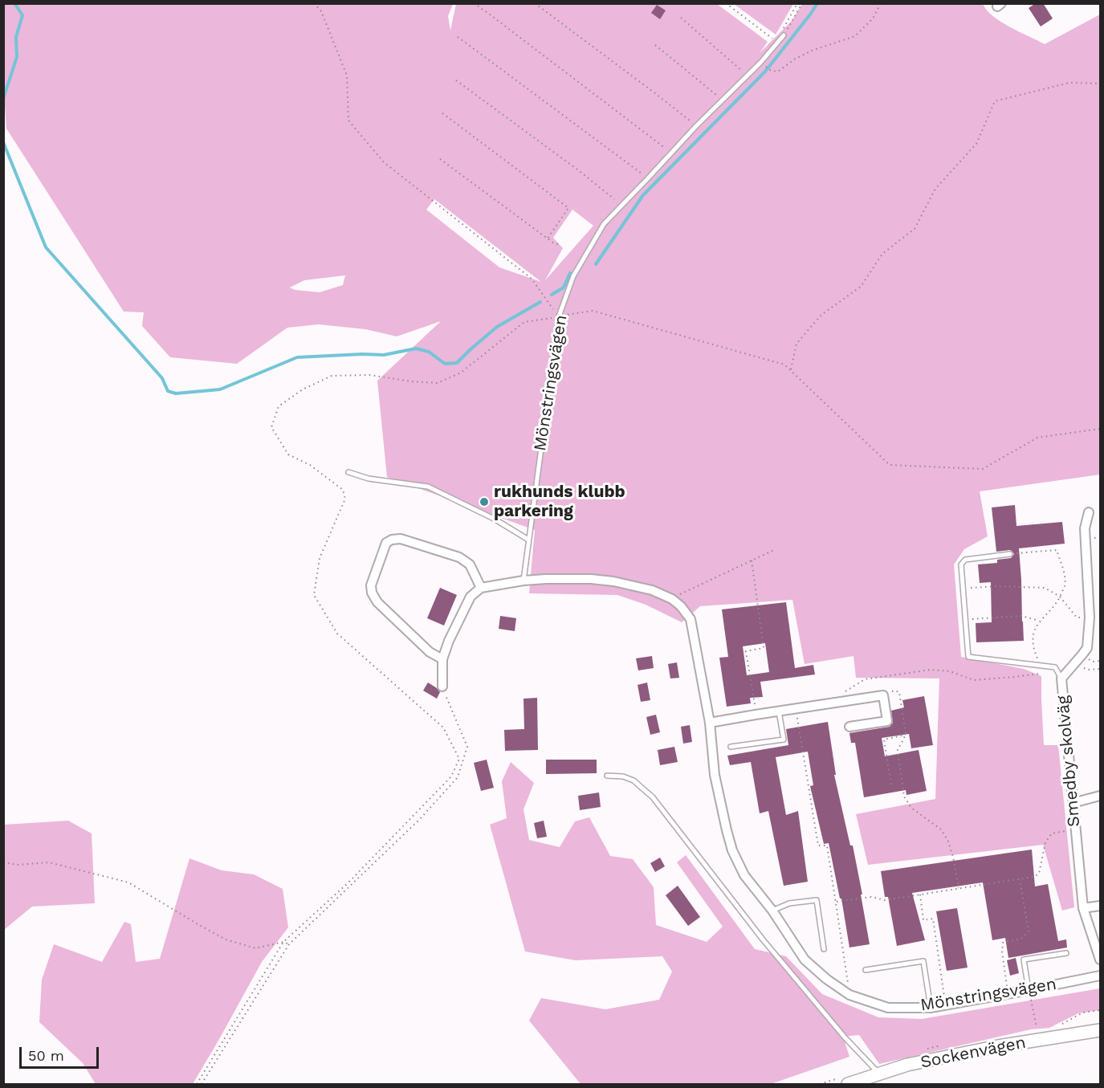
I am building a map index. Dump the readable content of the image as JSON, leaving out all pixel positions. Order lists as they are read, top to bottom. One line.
{"streets":{"street":["Mönstringsvägen","Smedby skolväg","Sockenvägen"]},"places":["rukhunds klubb parkering"],"scale_bar":"50 m"}
